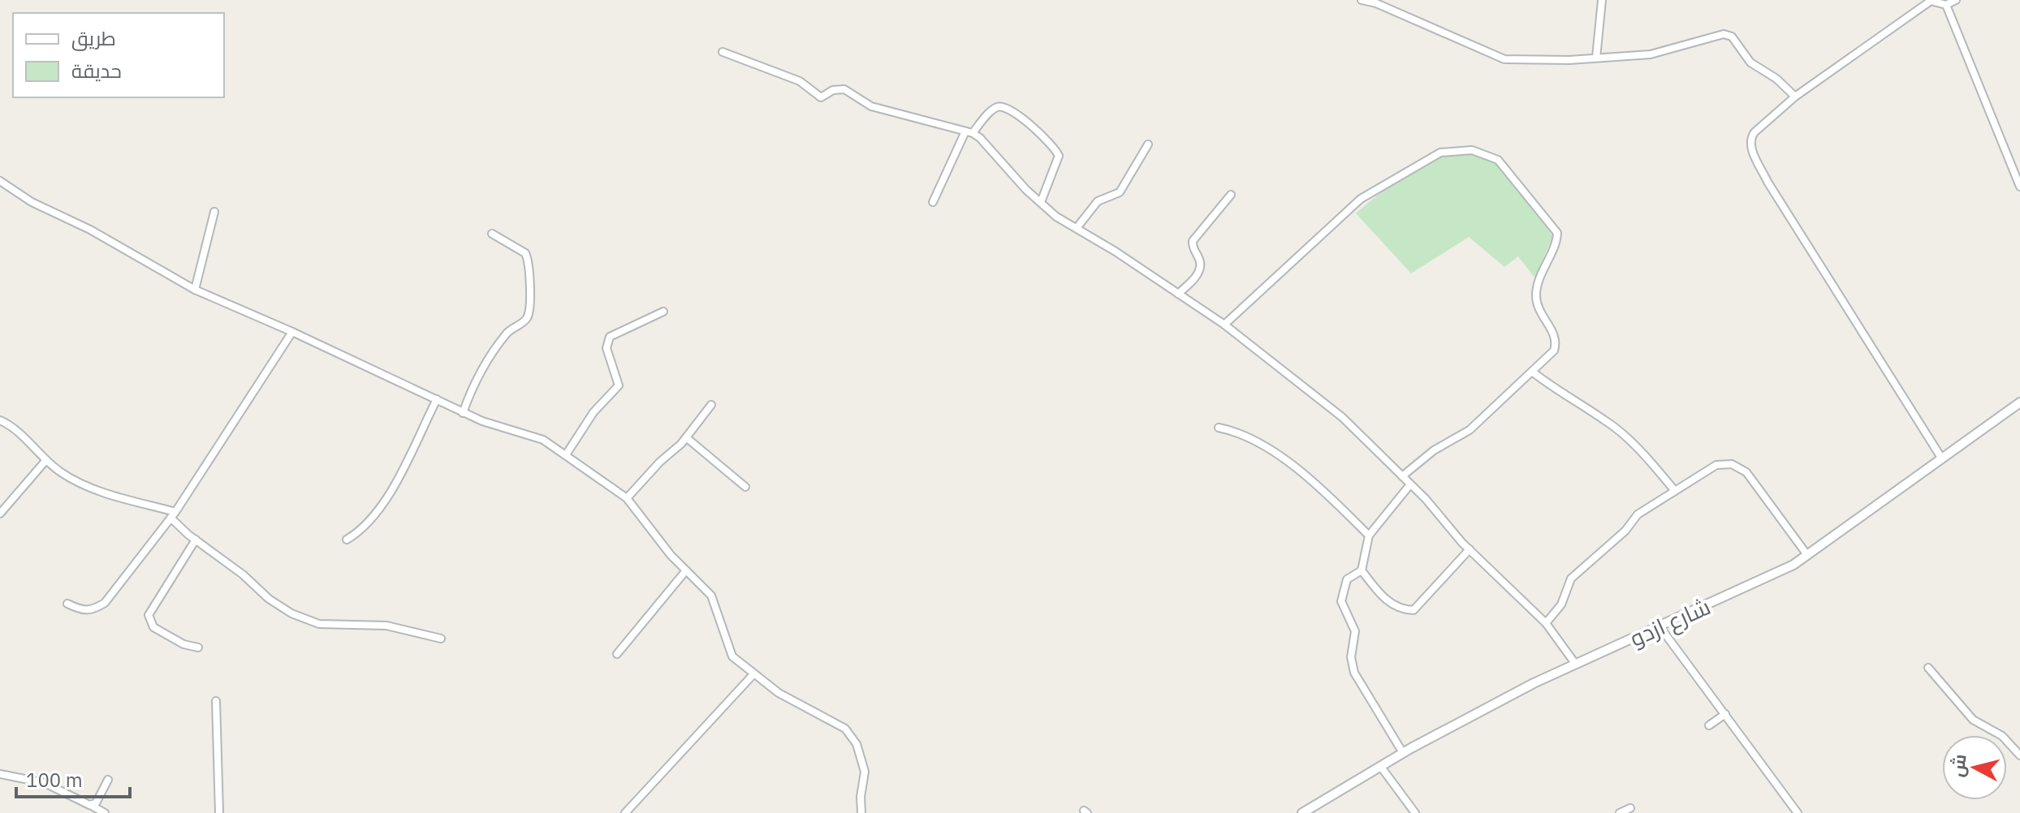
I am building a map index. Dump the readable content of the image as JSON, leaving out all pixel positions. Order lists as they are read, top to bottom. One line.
{"streets":{"street":["شارع ازدو"]},"legend":["طريق","حديقة"],"scale_bar":"100 m","north":"left"}
